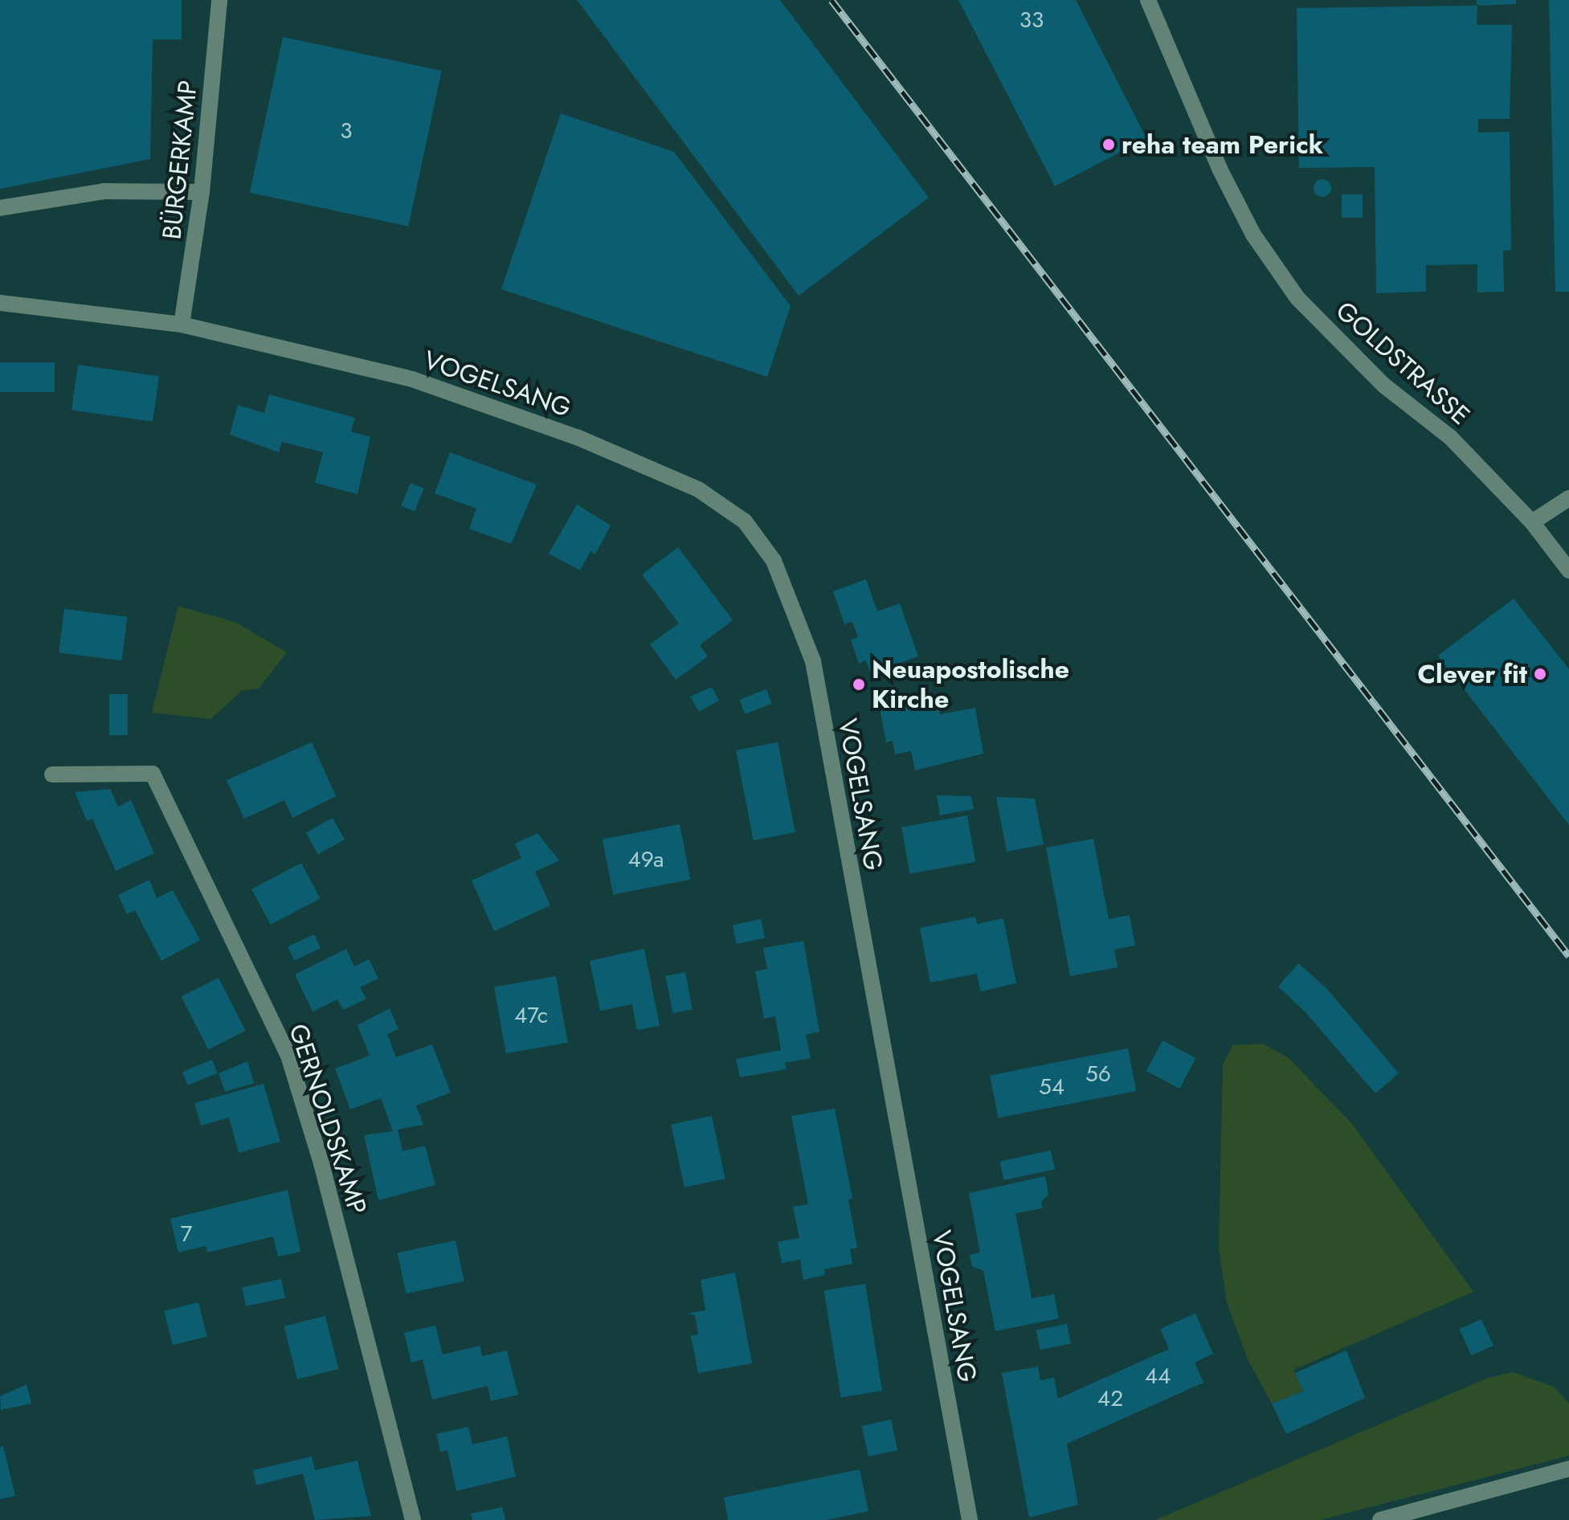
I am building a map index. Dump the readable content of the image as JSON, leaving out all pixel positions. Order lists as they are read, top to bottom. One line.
{"streets":{"street":["BÜRGERKAMP","GOLDSTRASSE","VOGELSANG","GERNOLDSKAMP"]},"crossings":[["BÜRGERKAMP","VOGELSANG"]],"places":["reha team Perick","Clever fit","Neuapostolische Kirche"],"house_numbers":["33","3","49a","47c","56","54","7","44","42"]}
